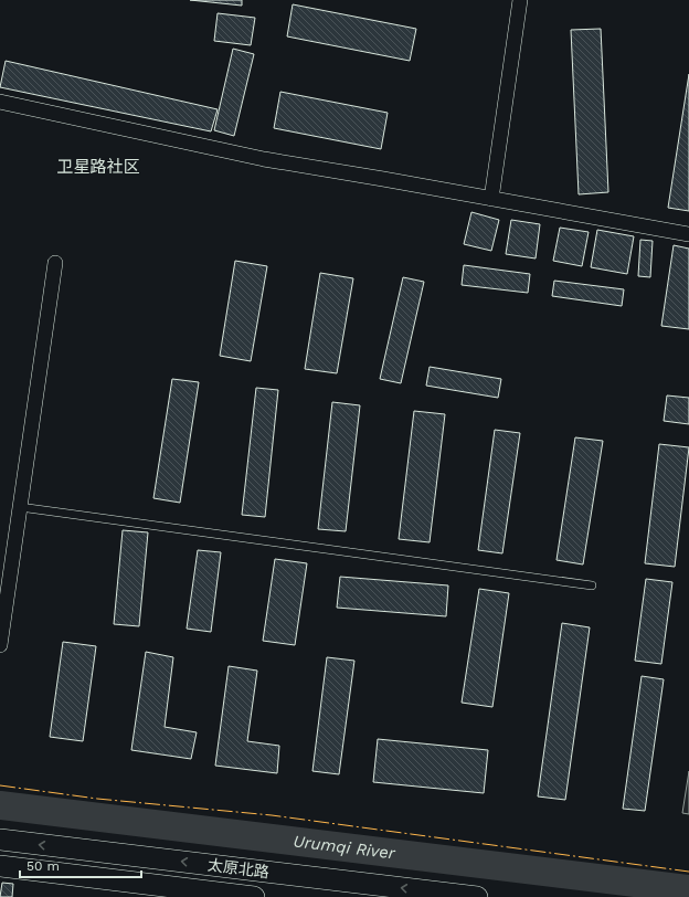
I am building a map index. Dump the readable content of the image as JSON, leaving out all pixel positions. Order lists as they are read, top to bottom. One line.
{"streets":{"main road":["太原北路"]},"districts":["卫星路社区"],"water":["Urumqi River"],"scale_bar":"50 m"}
